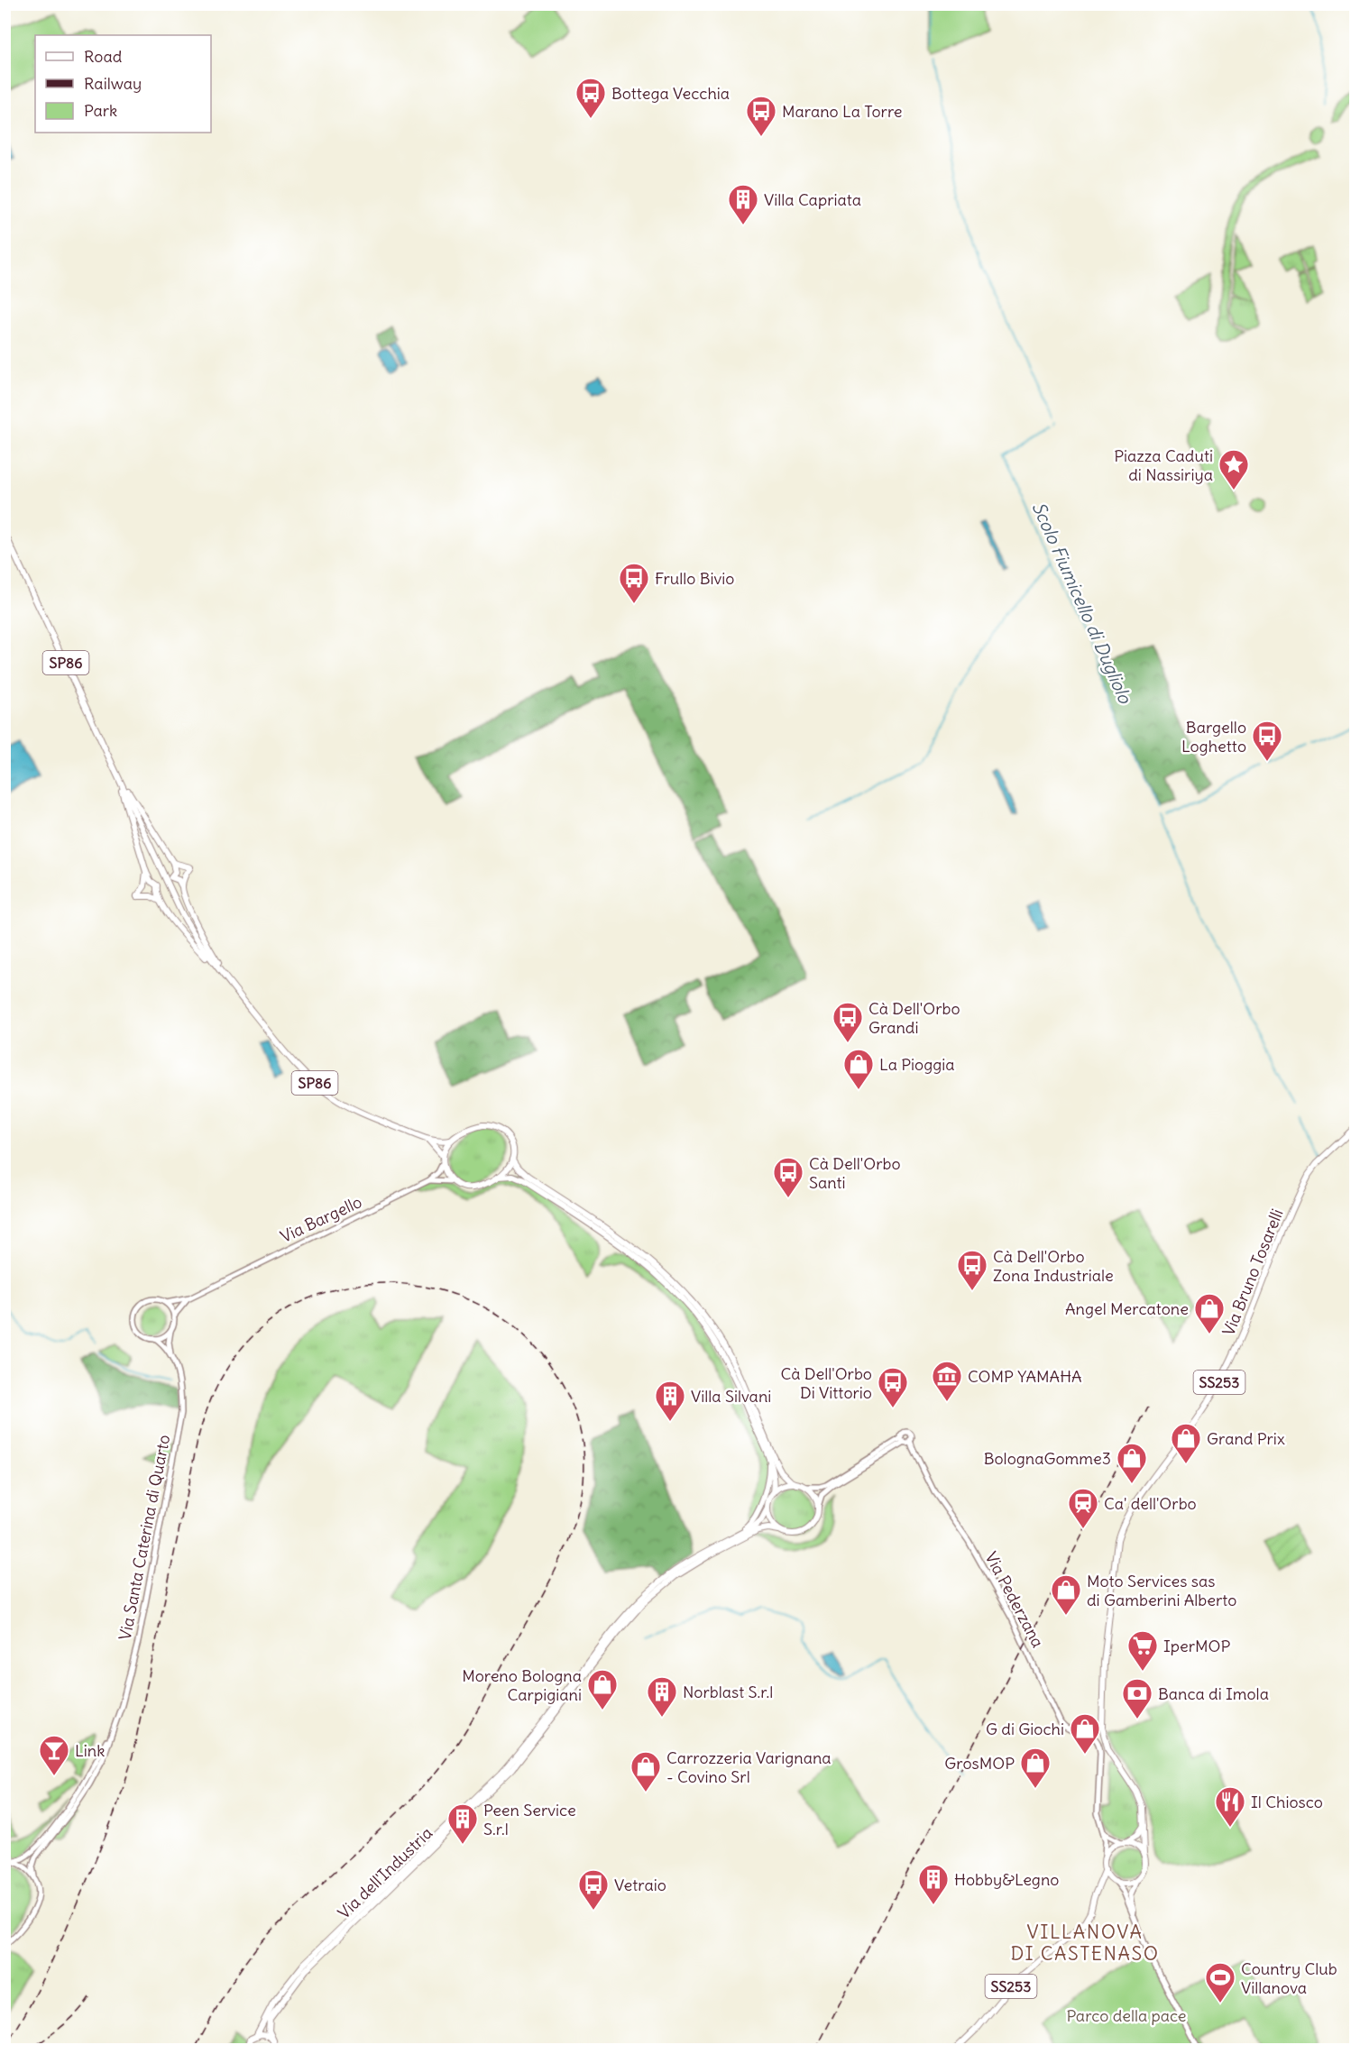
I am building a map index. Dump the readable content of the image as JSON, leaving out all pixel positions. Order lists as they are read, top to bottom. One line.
{"streets":{"main road":["SP86","Via Bargello","Via Bruno Tosarelli","SS253","Via Santa Caterina di Quarto","Via Pederzana","Via dell'Industria"]},"crossings":[["SP86","Via Bargello"],["Via Bruno Tosarelli","SS253"]],"districts":["VILLANOVA DI CASTENASO"],"water":["Scolo Fiumicello di Dugliolo"],"parks":["Parco della pace"],"places":{"bus stop":["Bottega Vecchia","Marano La Torre","Frullo Bivio","Bargello Loghetto","Cà Dell'Orbo Grandi","Cà Dell'Orbo Santi","Cà Dell'Orbo Zona Industriale","Cà Dell'Orbo Di Vittorio","Vetraio"],"building":["Villa Capriata","Villa Silvani","Norblast S.r.l","Peen Service S.r.l","Hobby&Legno"],"place":["Piazza Caduti di Nassiriya"],"shop":["La Pioggia","Angel Mercatone","Grand Prix","BolognaGomme3","Moto Services sas di Gamberini Alberto","Moreno Bologna Carpigiani","G di Giochi","GrosMOP","Carrozzeria Varignana - Covino Srl"],"museum":["COMP YAMAHA"],"station":["Ca' dell'Orbo"],"supermarket":["IperMOP"],"bank":["Banca di Imola"],"bar":["Link"],"restaurant":["Il Chiosco"],"sports":["Country Club Villanova"]},"legend":["Road","Railway","Park"]}
